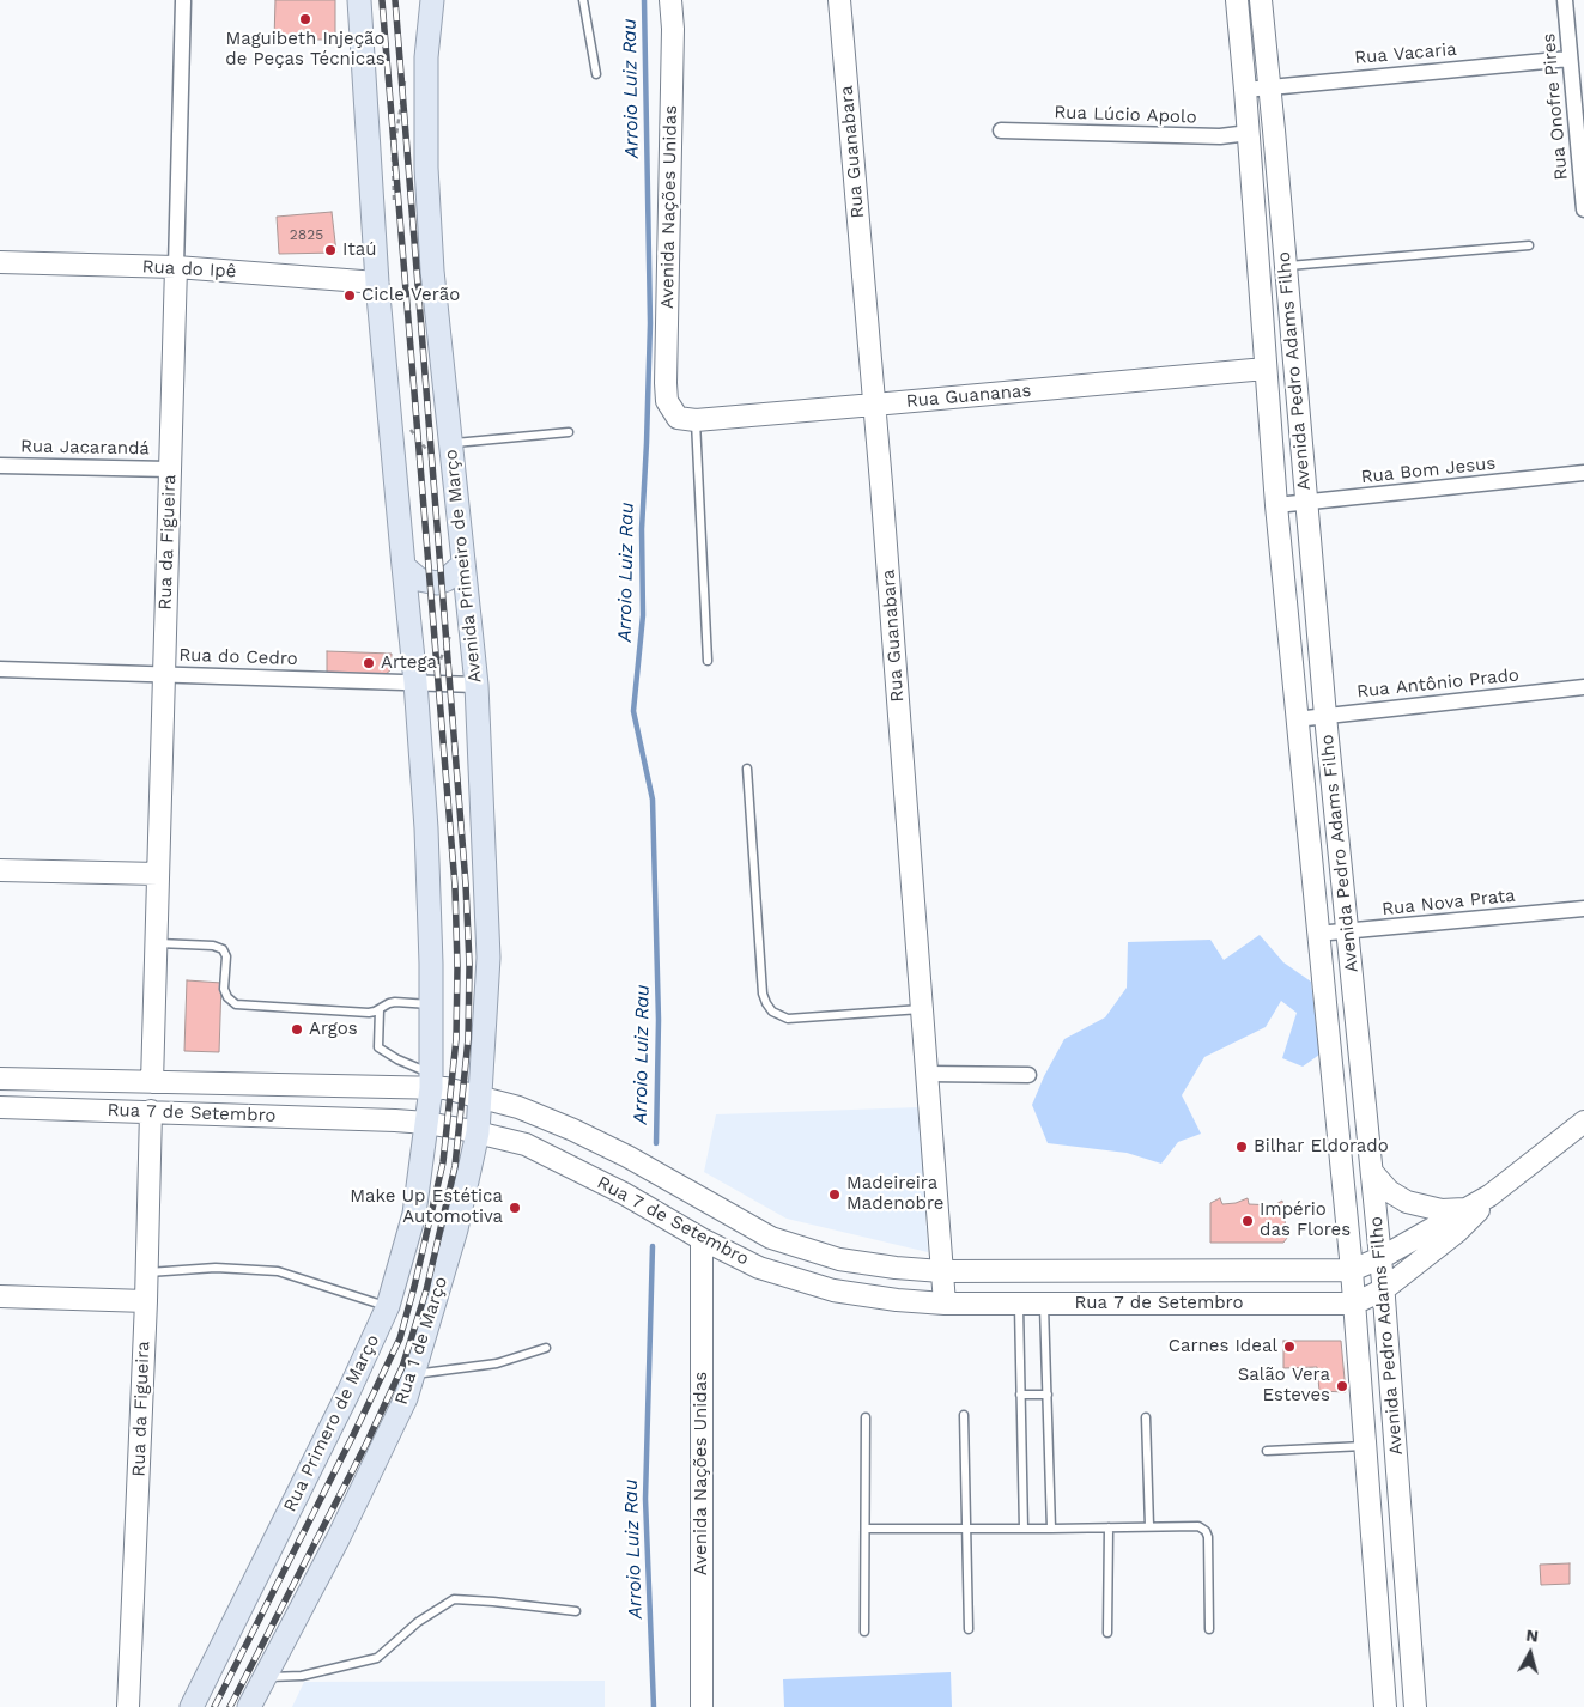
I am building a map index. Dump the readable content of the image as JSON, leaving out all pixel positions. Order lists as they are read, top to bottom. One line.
{"streets":{"main road":["Rua Guanabara","Avenida Nações Unidas","Rua do Ipê","Avenida Pedro Adams Filho","Rua Guananas","Rua da Figueira","Avenida Primeiro de Março","Rua 7 de Setembro","Rua 1 de Março","Rua Primero de Março"],"street":["Rua Vacaria","Rua Onofre Pires","Rua Lúcio Apolo","Rua Jacarandá","Rua Bom Jesus","Rua do Cedro","Rua Antônio Prado","Rua Nova Prata"]},"crossings":[["Rua Vacaria","Rua Onofre Pires"],["Rua Vacaria","Avenida Pedro Adams Filho"],["Rua Lúcio Apolo","Avenida Pedro Adams Filho"],["Rua Guanabara","Rua Guananas"],["Rua Guanabara","Rua 7 de Setembro"],["Avenida Nações Unidas","Rua Guananas"],["Avenida Nações Unidas","Rua 7 de Setembro"],["Rua do Ipê","Rua da Figueira"],["Avenida Pedro Adams Filho","Rua Guananas"],["Avenida Pedro Adams Filho","Rua Bom Jesus"],["Avenida Pedro Adams Filho","Rua Antônio Prado"],["Avenida Pedro Adams Filho","Rua Nova Prata"],["Avenida Pedro Adams Filho","Rua 7 de Setembro"],["Rua Jacarandá","Rua da Figueira"],["Rua da Figueira","Rua do Cedro"],["Rua da Figueira","Rua 7 de Setembro"],["Avenida Primeiro de Março","Rua do Cedro"],["Avenida Primeiro de Março","Rua 7 de Setembro"],["Avenida Primeiro de Março","Rua 1 de Março"],["Rua 7 de Setembro","Rua 1 de Março"],["Rua 7 de Setembro","Rua Primero de Março"]],"water":["Arroio Luiz Rau"],"places":["Maguibeth Injeção de Peças Técnicas","Itaú","Cicle Verão","Artega","Argos","Bilhar Eldorado","Madeireira Madenobre","Make Up Estética Automotiva","Império das Flores","Carnes Ideal","Salão Vera Esteves"],"house_numbers":["2825"],"north":"top"}
